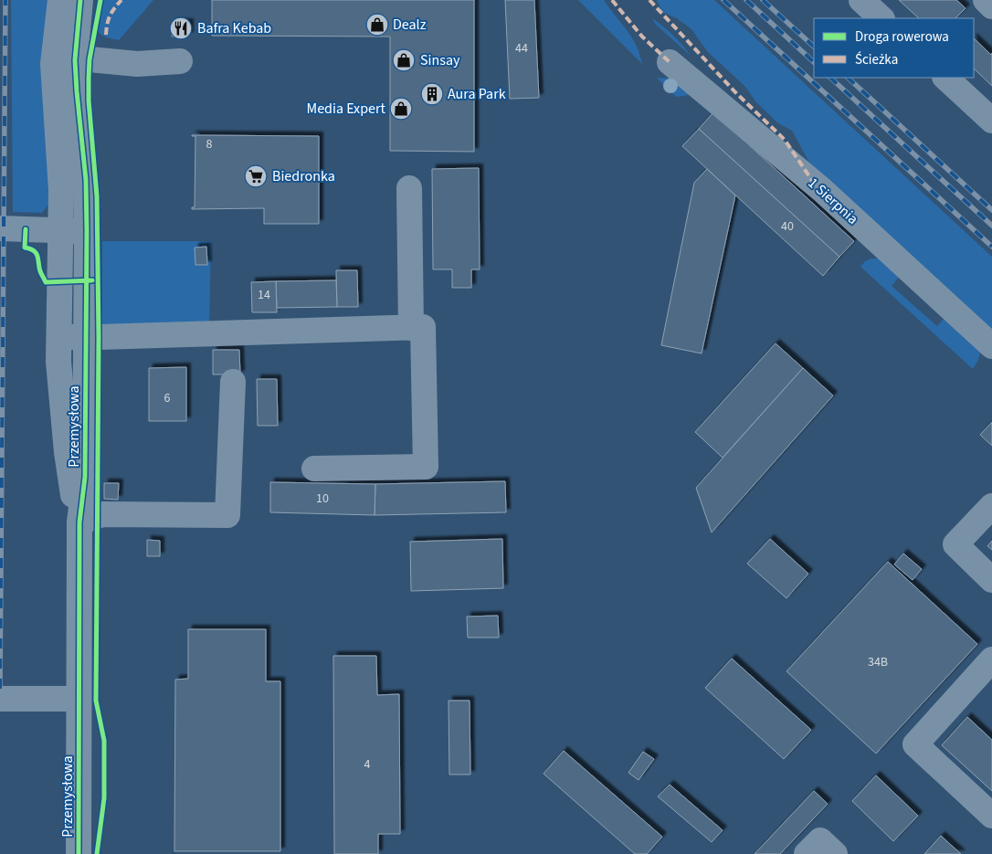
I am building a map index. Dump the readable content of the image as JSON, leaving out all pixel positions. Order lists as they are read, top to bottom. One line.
{"streets":{"street":["1 Sierpnia","Przemysłowa"]},"places":{"shop":["Dealz","Sinsay","Media Expert"],"restaurant":["Bafra Kebab"],"building":["Aura Park"],"supermarket":["Biedronka"]},"house_numbers":["44","8","40","14","6","10","34B","4"],"legend":["Droga rowerowa","Ścieżka"]}
